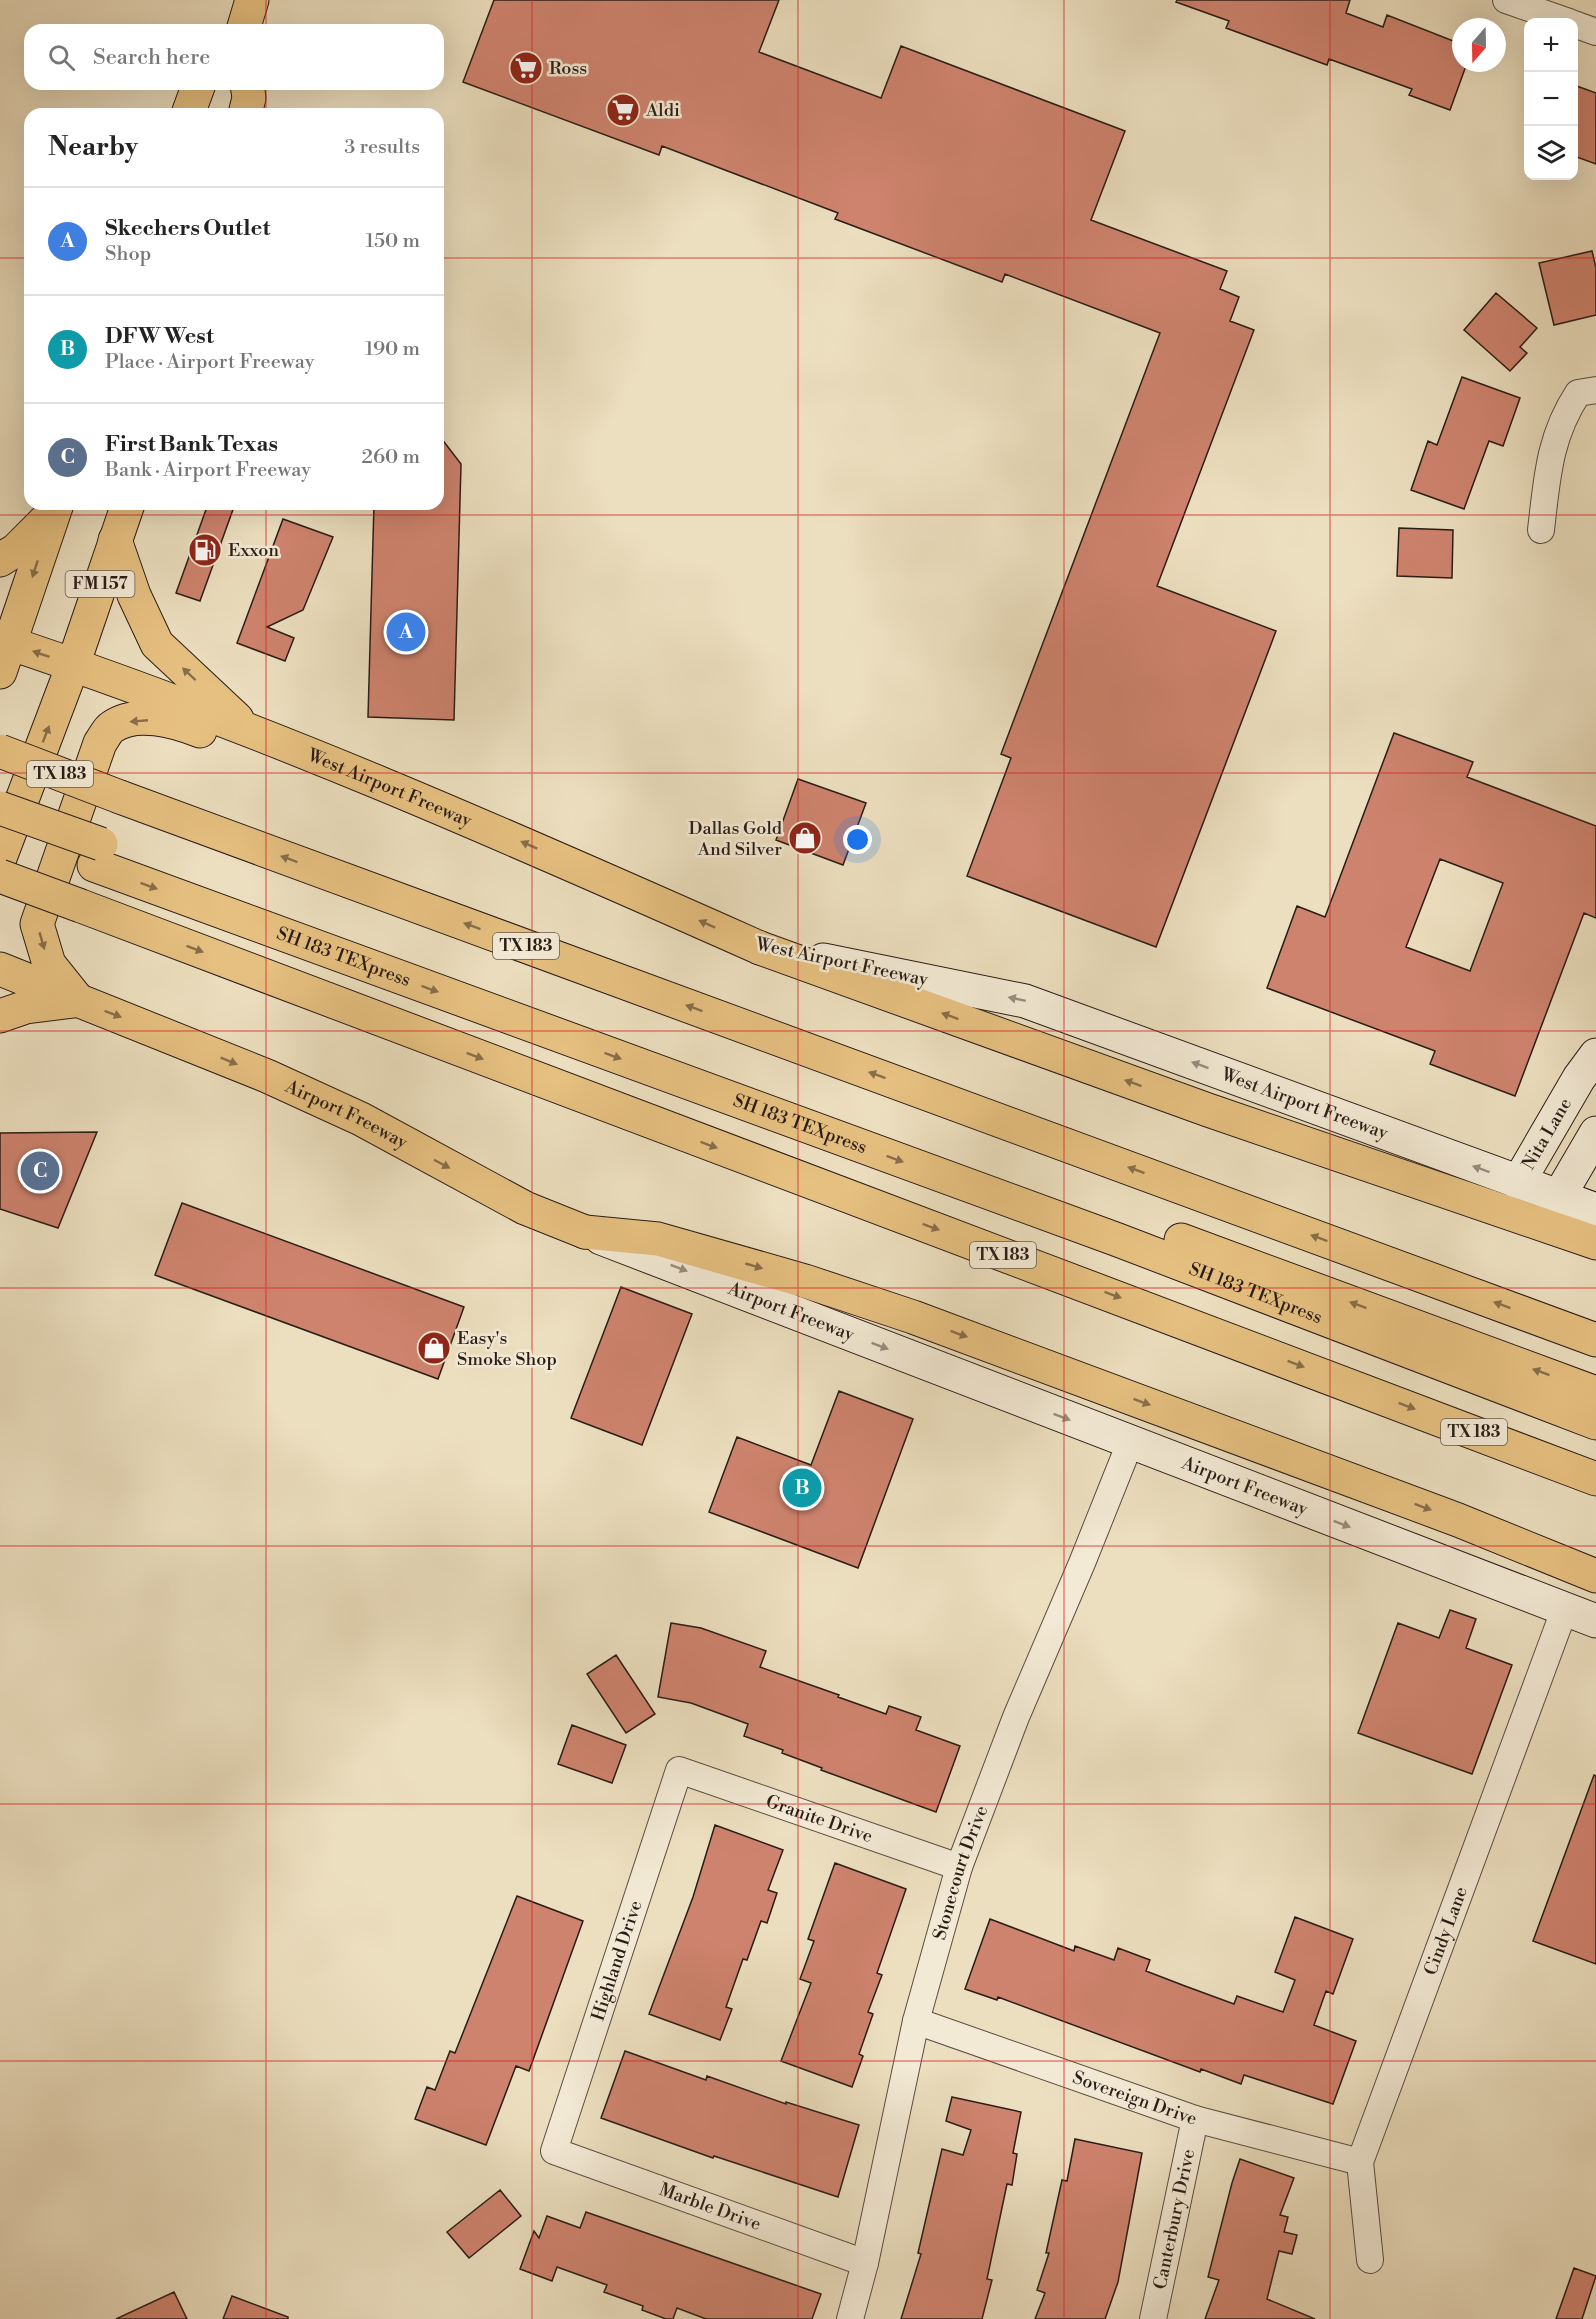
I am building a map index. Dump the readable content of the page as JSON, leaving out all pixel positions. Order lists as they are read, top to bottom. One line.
{"streets":{"main road":["FM 157","TX 183","West Airport Freeway","SH 183 TEXpress","Airport Freeway","Nita Lane"],"street":["Granite Drive","Stonecourt Drive","Cindy Lane","Highland Drive","Sovereign Drive","Marble Drive","Canterbury Drive"]},"crossings":[["FM 157","West Airport Freeway"],["FM 157","SH 183 TEXpress"],["West Airport Freeway","Nita Lane"],["Airport Freeway","Stonecourt Drive"],["Airport Freeway","Cindy Lane"],["Granite Drive","Stonecourt Drive"],["Granite Drive","Highland Drive"],["Stonecourt Drive","Sovereign Drive"],["Stonecourt Drive","Marble Drive"],["Cindy Lane","Sovereign Drive"],["Highland Drive","Marble Drive"],["Sovereign Drive","Canterbury Drive"]],"places":{"supermarket":["Ross","Aldi"],"fuel station":["Exxon"],"shop":["Dallas Gold And Silver","Easy's Smoke Shop"]},"north":"bottom","page":{"map_buttons":["+","−"],"search":"Search here","heading":["Nearby","3 results"],"list":[{"mark":"A","name":"Skechers Outlet","note":"Shop","value":"150 m"},{"mark":"B","name":"DFW West","note":"Place · Airport Freeway","value":"190 m"},{"mark":"C","name":"First Bank Texas","note":"Bank · Airport Freeway","value":"260 m"}],"pins":["A","C","B"]}}
